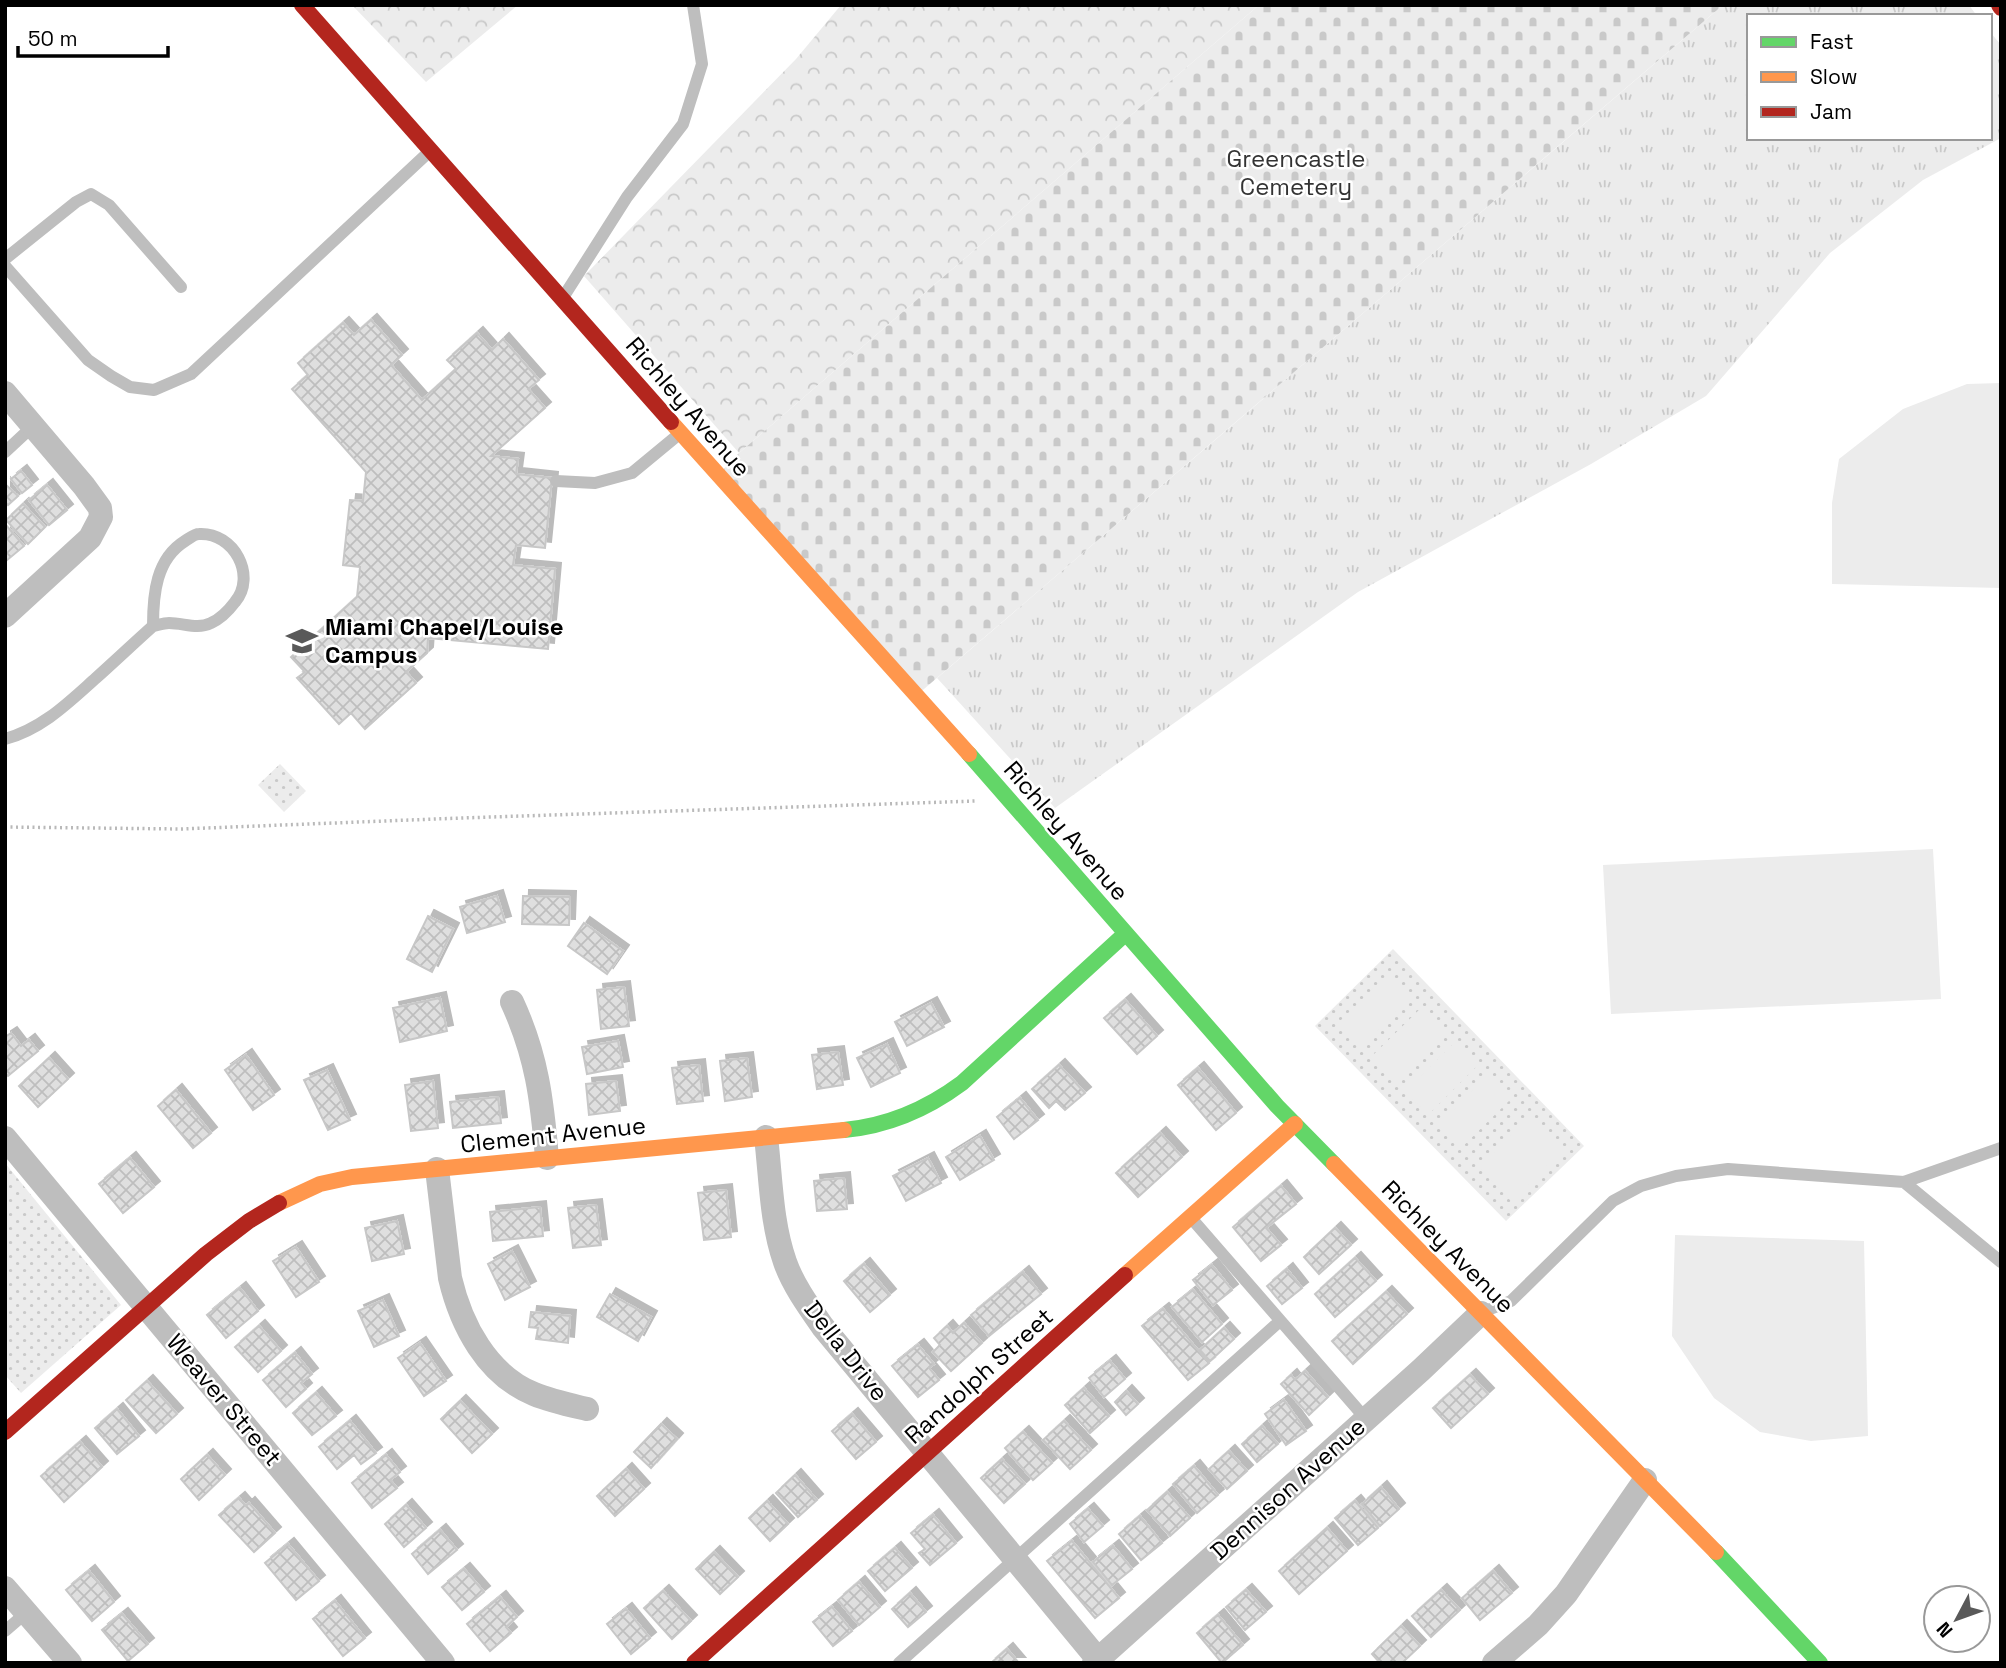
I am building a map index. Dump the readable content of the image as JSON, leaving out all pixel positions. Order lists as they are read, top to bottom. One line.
{"streets":{"street":["Richley Avenue","Clement Avenue","Della Drive","Randolph Street","Weaver Street","Dennison Avenue"]},"crossings":[["Richley Avenue","Clement Avenue"],["Richley Avenue","Randolph Street"],["Richley Avenue","Dennison Avenue"],["Clement Avenue","Della Drive"],["Clement Avenue","Weaver Street"],["Della Drive","Randolph Street"],["Della Drive","Dennison Avenue"]],"parks":["Greencastle Cemetery"],"places":{"school or university":["Miami Chapel/Louise Campus"]},"legend":["Fast","Slow","Jam"],"scale_bar":"50 m","north":"bottom left"}
